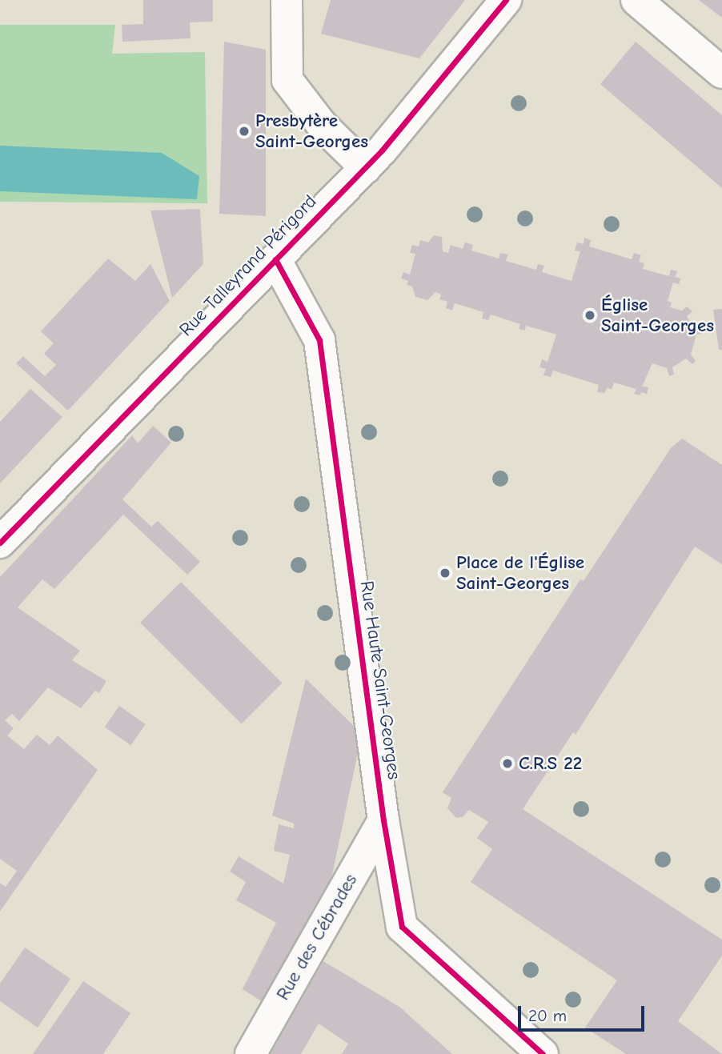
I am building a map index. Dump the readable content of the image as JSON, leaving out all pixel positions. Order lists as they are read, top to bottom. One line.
{"streets":{"street":["Rue Talleyrand Périgord","Rue Haute Saint-Georges","Rue des Cébrades"]},"crossings":[["Rue Talleyrand Périgord","Rue Haute Saint-Georges"],["Rue Haute Saint-Georges","Rue des Cébrades"]],"places":["Presbytère Saint-Georges","Église Saint-Georges","Place de l'Église Saint-Georges","C.R.S 22"],"scale_bar":"20 m"}
